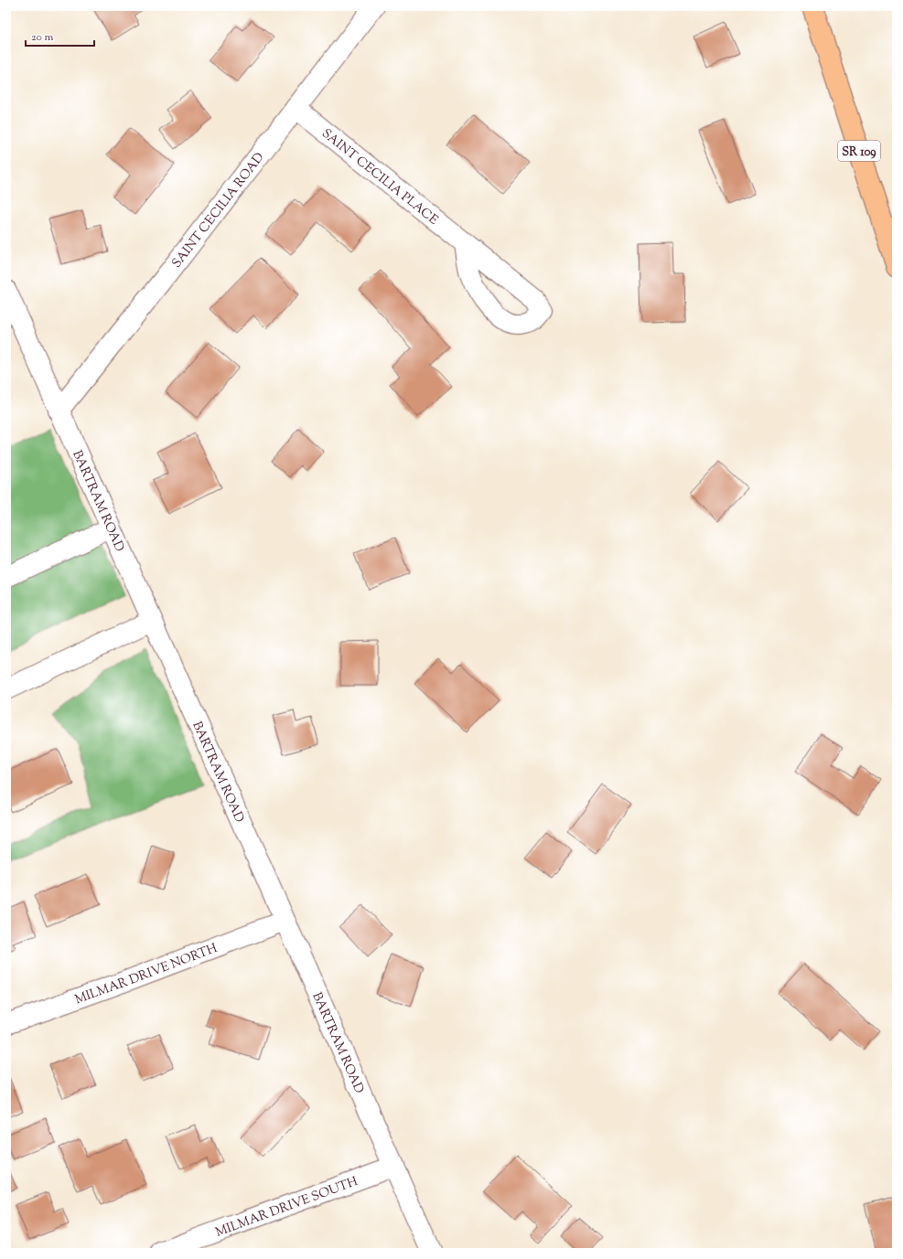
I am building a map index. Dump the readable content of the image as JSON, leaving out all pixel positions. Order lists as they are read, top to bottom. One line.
{"streets":{"main road":["SR 109"],"street":["SAINT CECILIA PLACE","SAINT CECILIA ROAD","BARTRAM ROAD","MILMAR DRIVE NORTH","MILMAR DRIVE SOUTH"]},"crossings":[["SAINT CECILIA PLACE","SAINT CECILIA ROAD"],["SAINT CECILIA ROAD","BARTRAM ROAD"],["BARTRAM ROAD","MILMAR DRIVE NORTH"],["BARTRAM ROAD","MILMAR DRIVE SOUTH"]],"scale_bar":"20 m"}
